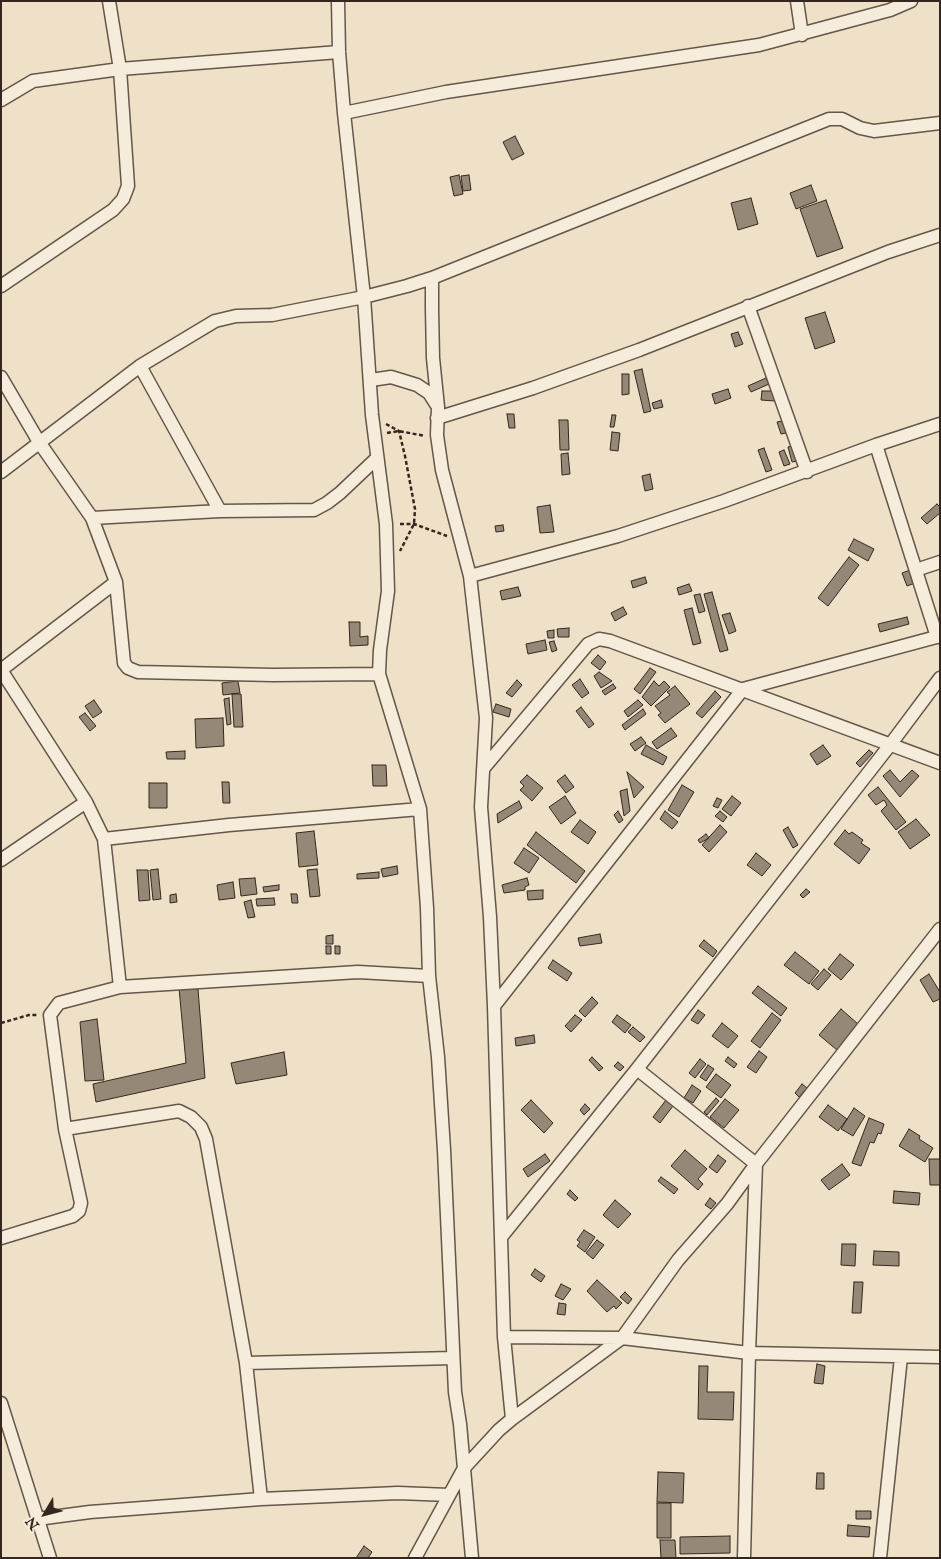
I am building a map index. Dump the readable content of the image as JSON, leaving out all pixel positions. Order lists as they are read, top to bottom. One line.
{"north":"bottom left"}
